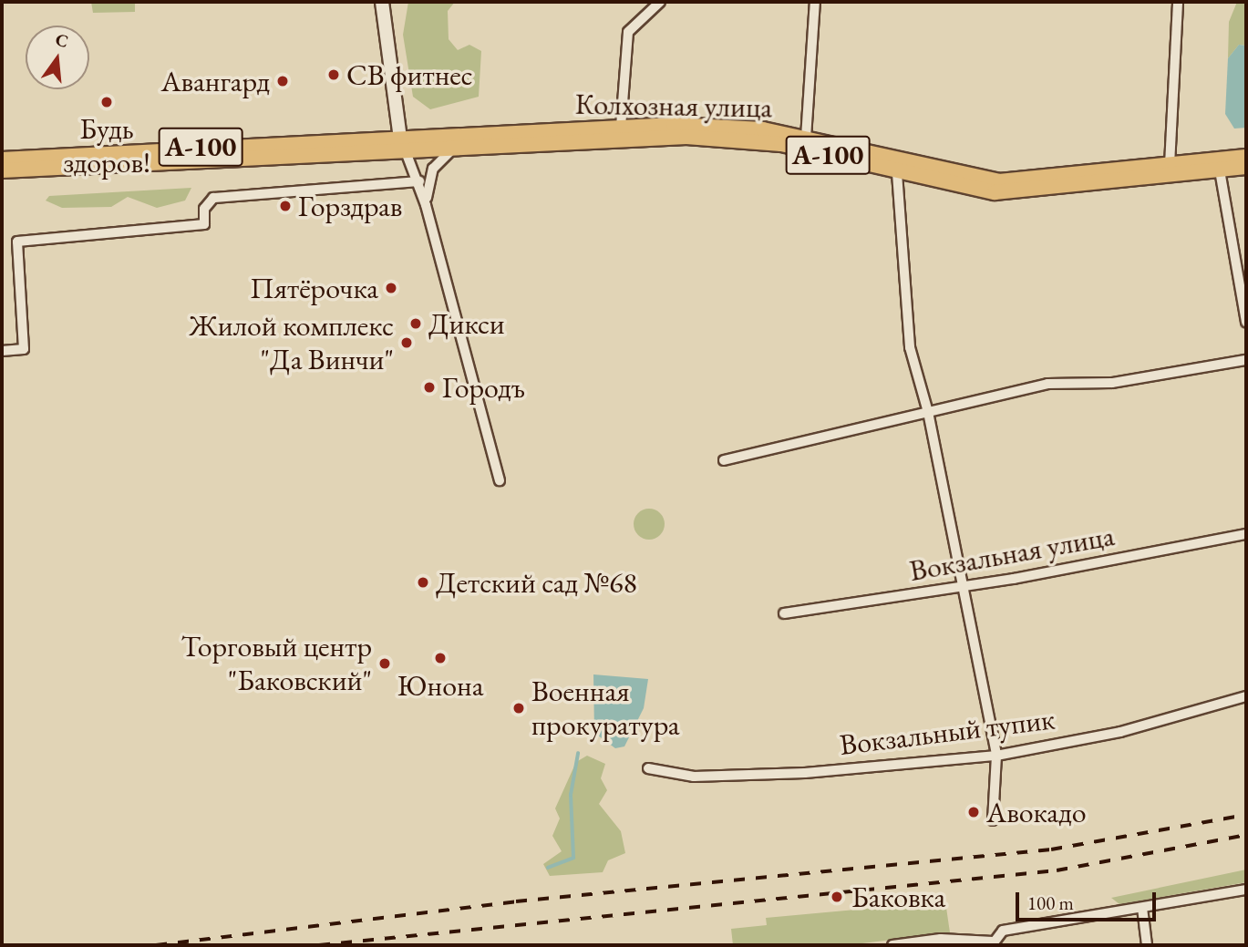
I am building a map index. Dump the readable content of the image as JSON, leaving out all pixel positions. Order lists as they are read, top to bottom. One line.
{"streets":{"main road":["Колхозная улица","А-100"],"street":["Вокзальная улица","Вокзальный тупик"]},"crossings":[["Колхозная улица","А-100"]],"places":["СВ фитнес","Авангард","Будь здоров!","Горздрав","Пятёрочка","Дикси","Жилой комплекс \"Да Винчи\"","Городъ","Детский сад №68","Юнона","Торговый центр \"Баковский\"","Военная прокуратура","Авокадо","Баковка"],"scale_bar":"100 m","north":"top"}
